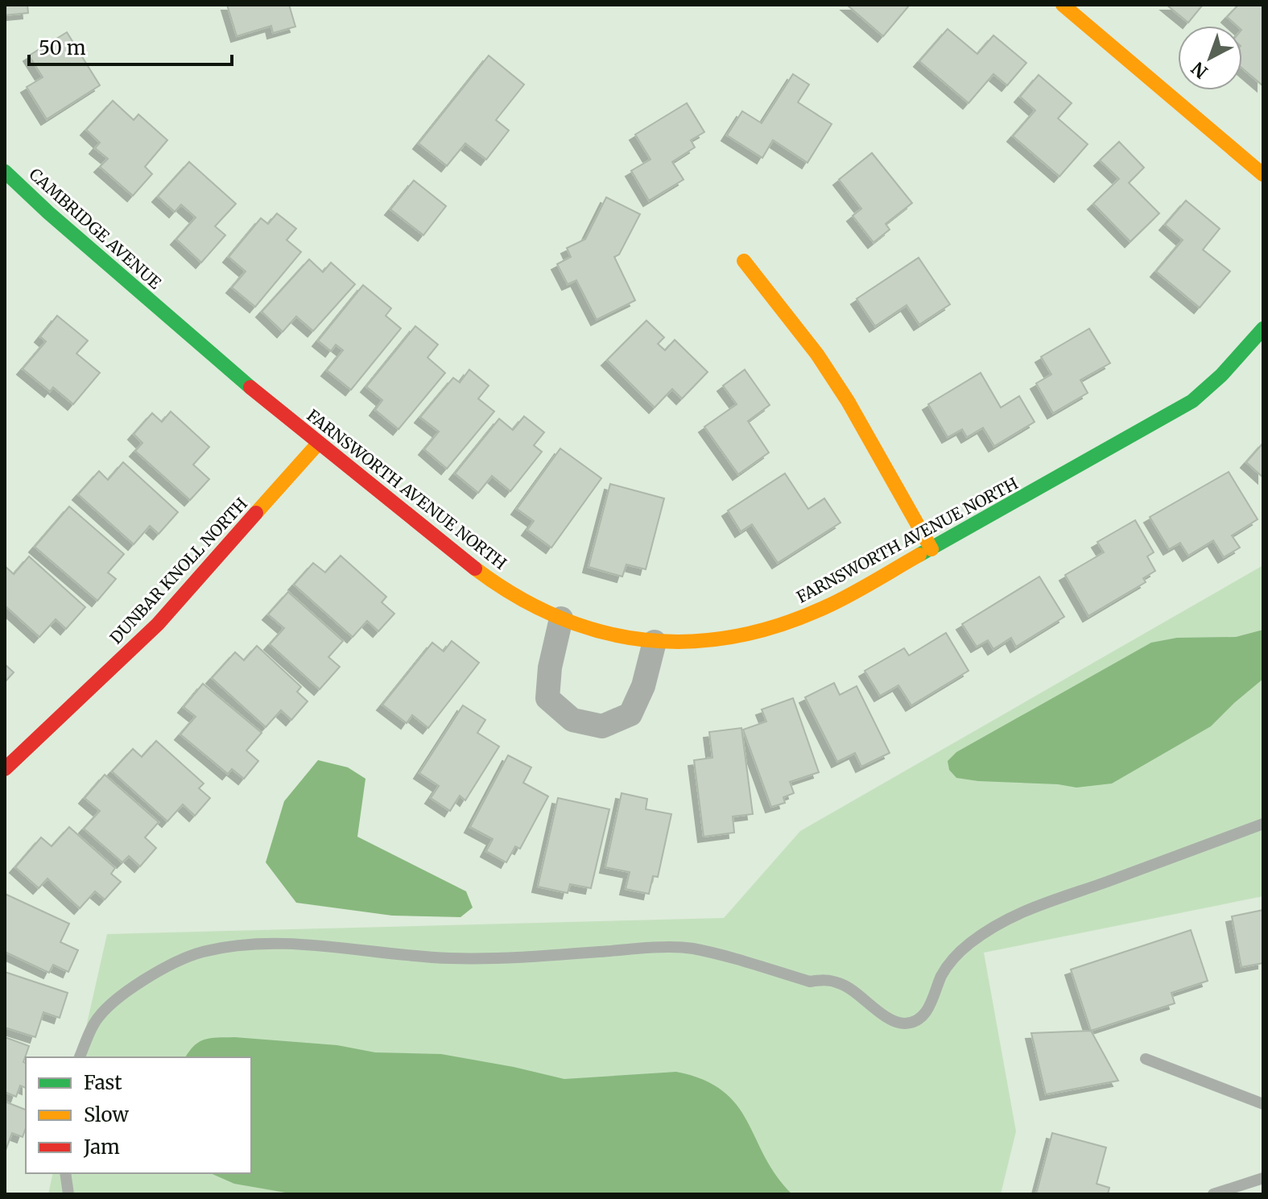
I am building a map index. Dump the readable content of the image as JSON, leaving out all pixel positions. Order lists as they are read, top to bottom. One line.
{"streets":{"street":["CAMBRIDGE AVENUE","FARNSWORTH AVENUE NORTH","DUNBAR KNOLL NORTH"]},"crossings":[["CAMBRIDGE AVENUE","FARNSWORTH AVENUE NORTH"],["FARNSWORTH AVENUE NORTH","DUNBAR KNOLL NORTH"]],"legend":["Fast","Slow","Jam"],"scale_bar":"50 m","north":"bottom left"}
